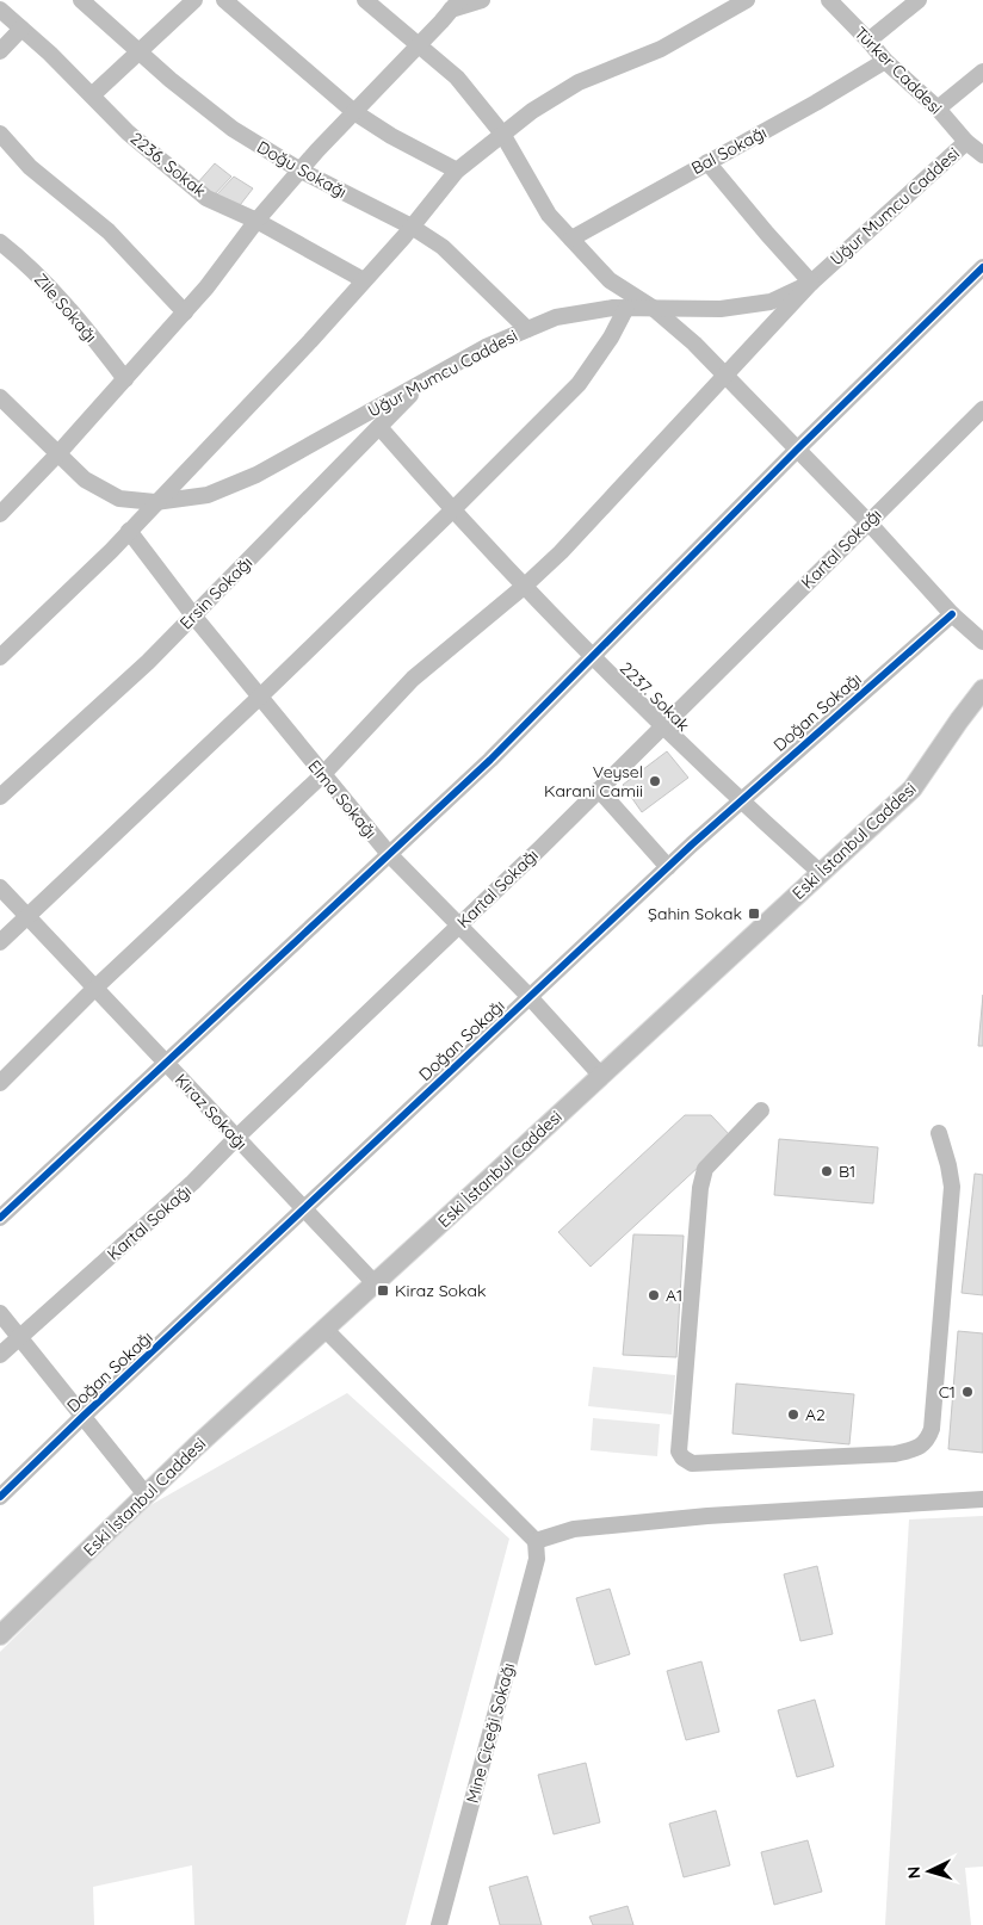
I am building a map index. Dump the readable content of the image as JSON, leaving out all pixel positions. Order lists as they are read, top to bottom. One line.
{"streets":{"main road":["Eski İstanbul Caddesi"],"street":["Türker Caddesi","Bal Sokağı","2236. Sokak","Doğu Sokağı","Uğur Mumcu Caddesi","Zile Sokağı","Kartal Sokağı","Ersin Sokağı","2237. Sokak","Doğan Sokağı","Elma Sokağı","Kiraz Sokağı","Mine Çiçeği Sokağı"]},"crossings":[["Türker Caddesi","Bal Sokağı"],["Türker Caddesi","Uğur Mumcu Caddesi"],["Doğu Sokağı","Uğur Mumcu Caddesi"],["Uğur Mumcu Caddesi","Ersin Sokağı"],["Kartal Sokağı","2237. Sokak"],["Kartal Sokağı","Elma Sokağı"],["Kartal Sokağı","Kiraz Sokağı"],["Ersin Sokağı","2237. Sokak"],["Ersin Sokağı","Elma Sokağı"],["2237. Sokak","Doğan Sokağı"],["2237. Sokak","Eski İstanbul Caddesi"],["Doğan Sokağı","Elma Sokağı"],["Doğan Sokağı","Kiraz Sokağı"],["Elma Sokağı","Eski İstanbul Caddesi"],["Eski İstanbul Caddesi","Kiraz Sokağı"]],"places":{"other":["Veysel Karani Camii","B1","A1","C1","A2"],"transit":["Şahin Sokak","Kiraz Sokak"]},"north":"left"}
